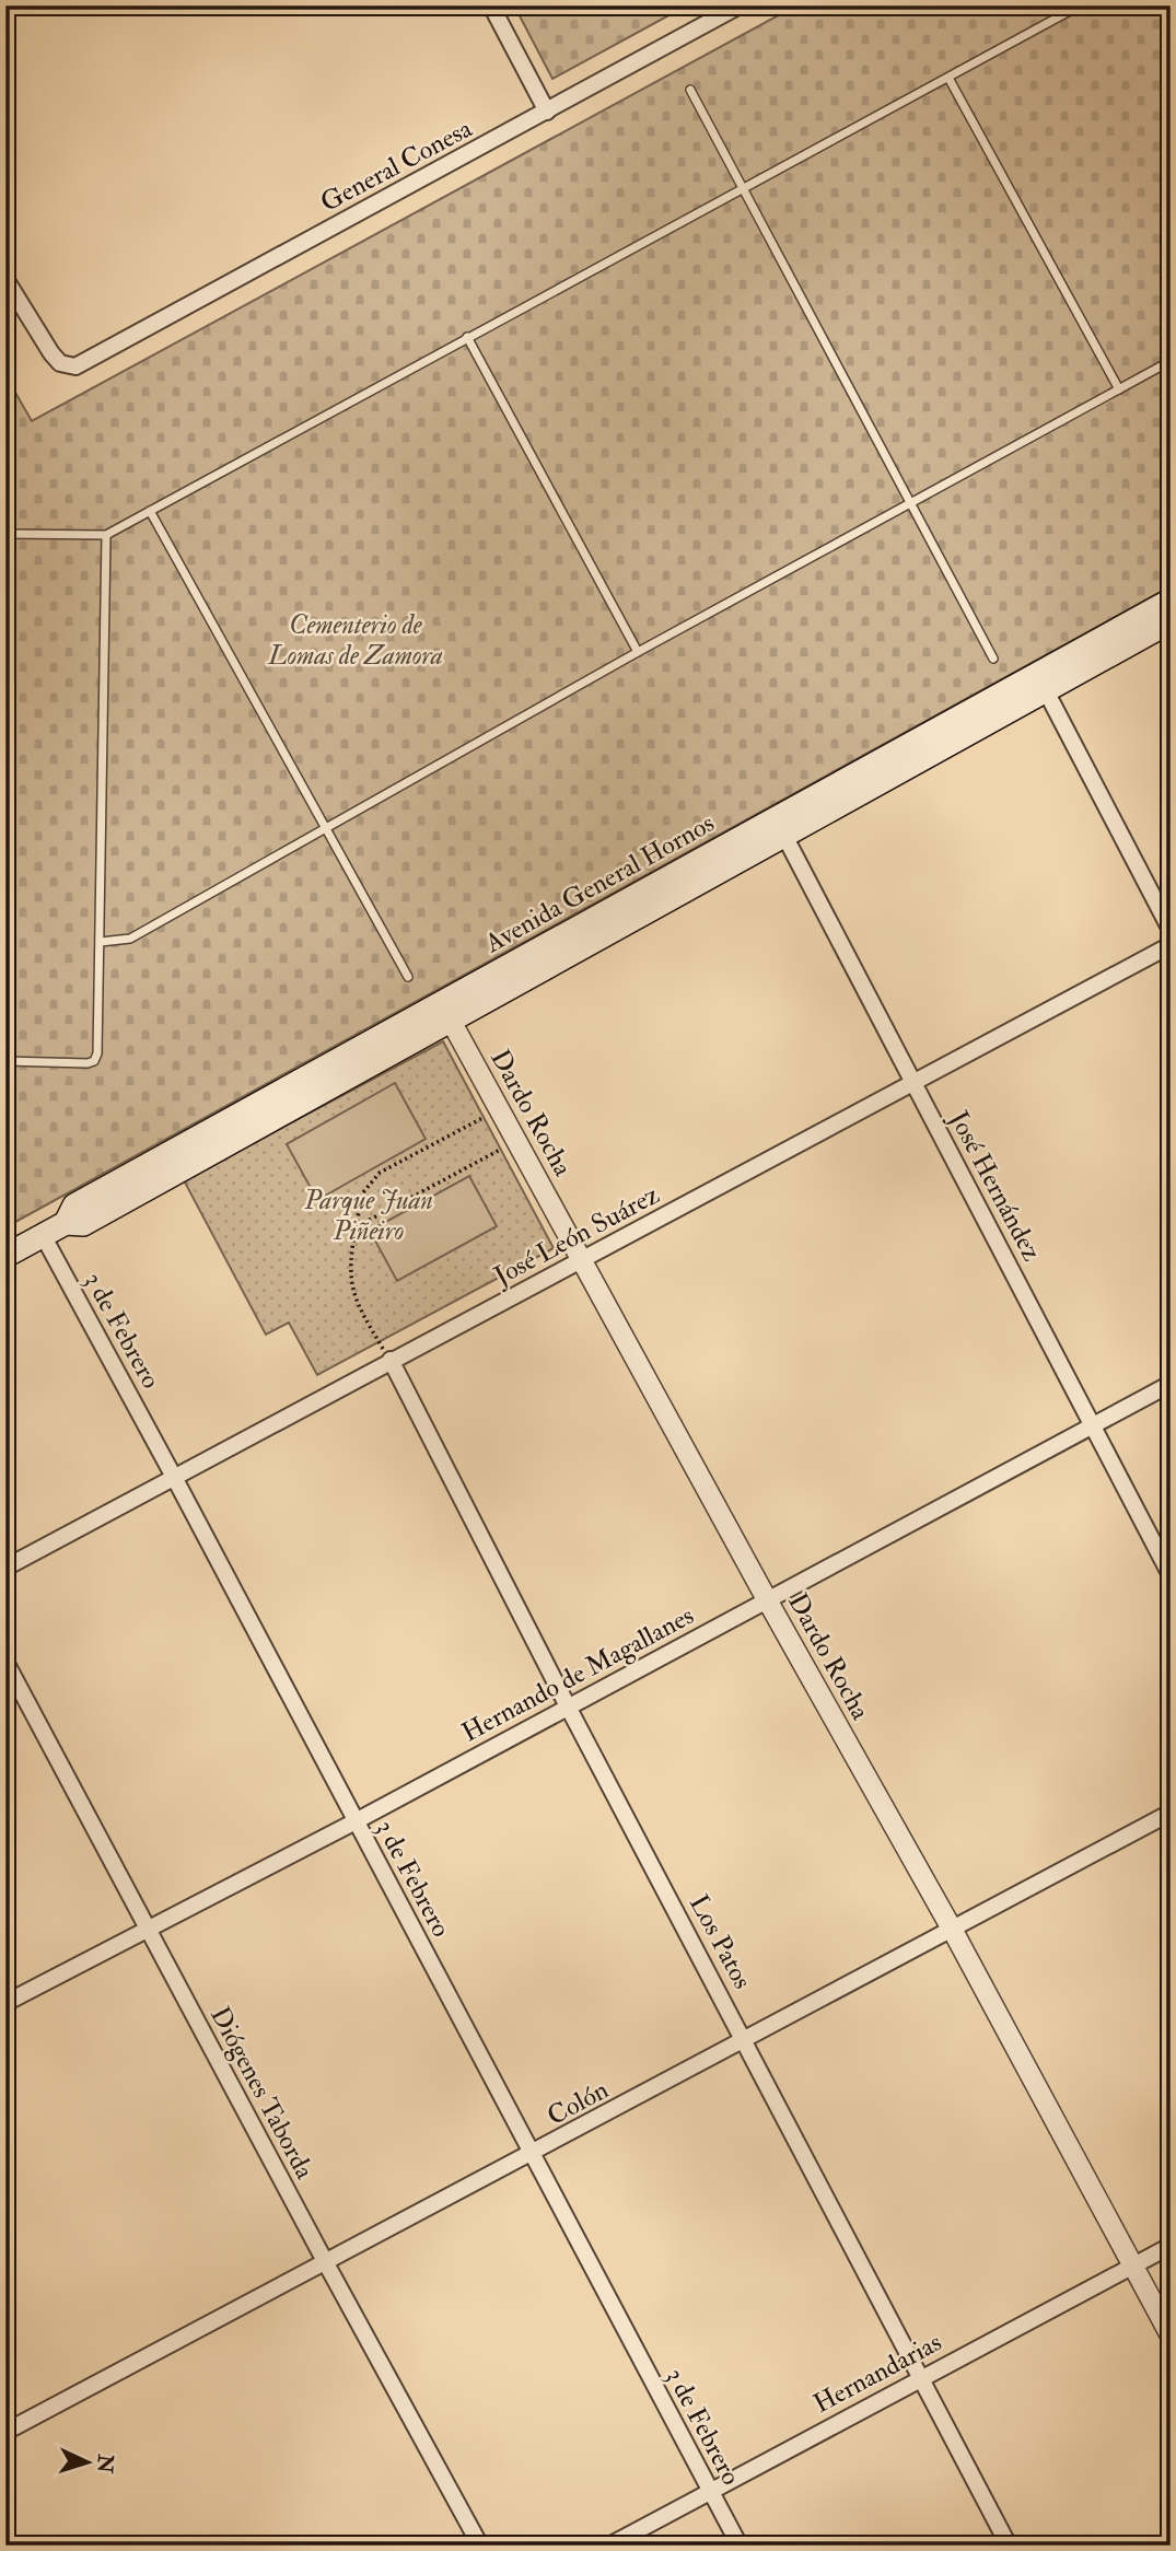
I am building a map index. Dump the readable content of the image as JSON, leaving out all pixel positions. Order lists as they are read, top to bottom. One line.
{"streets":{"main road":["Avenida General Hornos"],"street":["General Conesa","Dardo Rocha","José Hernández","José León Suárez","3 de Febrero","Hernando de Magallanes","Los Patos","Diógenes Taborda","Colón","Hernandarias"]},"crossings":[["Avenida General Hornos","Dardo Rocha"],["Avenida General Hornos","José Hernández"],["Avenida General Hornos","3 de Febrero"],["Dardo Rocha","José León Suárez"],["Dardo Rocha","Hernando de Magallanes"],["Dardo Rocha","Colón"],["Dardo Rocha","Hernandarias"],["José Hernández","José León Suárez"],["José Hernández","Hernando de Magallanes"],["José León Suárez","3 de Febrero"],["José León Suárez","Los Patos"],["3 de Febrero","Hernando de Magallanes"],["3 de Febrero","Colón"],["3 de Febrero","Hernandarias"],["Hernando de Magallanes","Los Patos"],["Hernando de Magallanes","Diógenes Taborda"],["Los Patos","Colón"],["Los Patos","Hernandarias"],["Diógenes Taborda","Colón"]],"parks":["Cementerio de Lomas de Zamora","Parque Juan Piñeiro"],"north":"right"}
